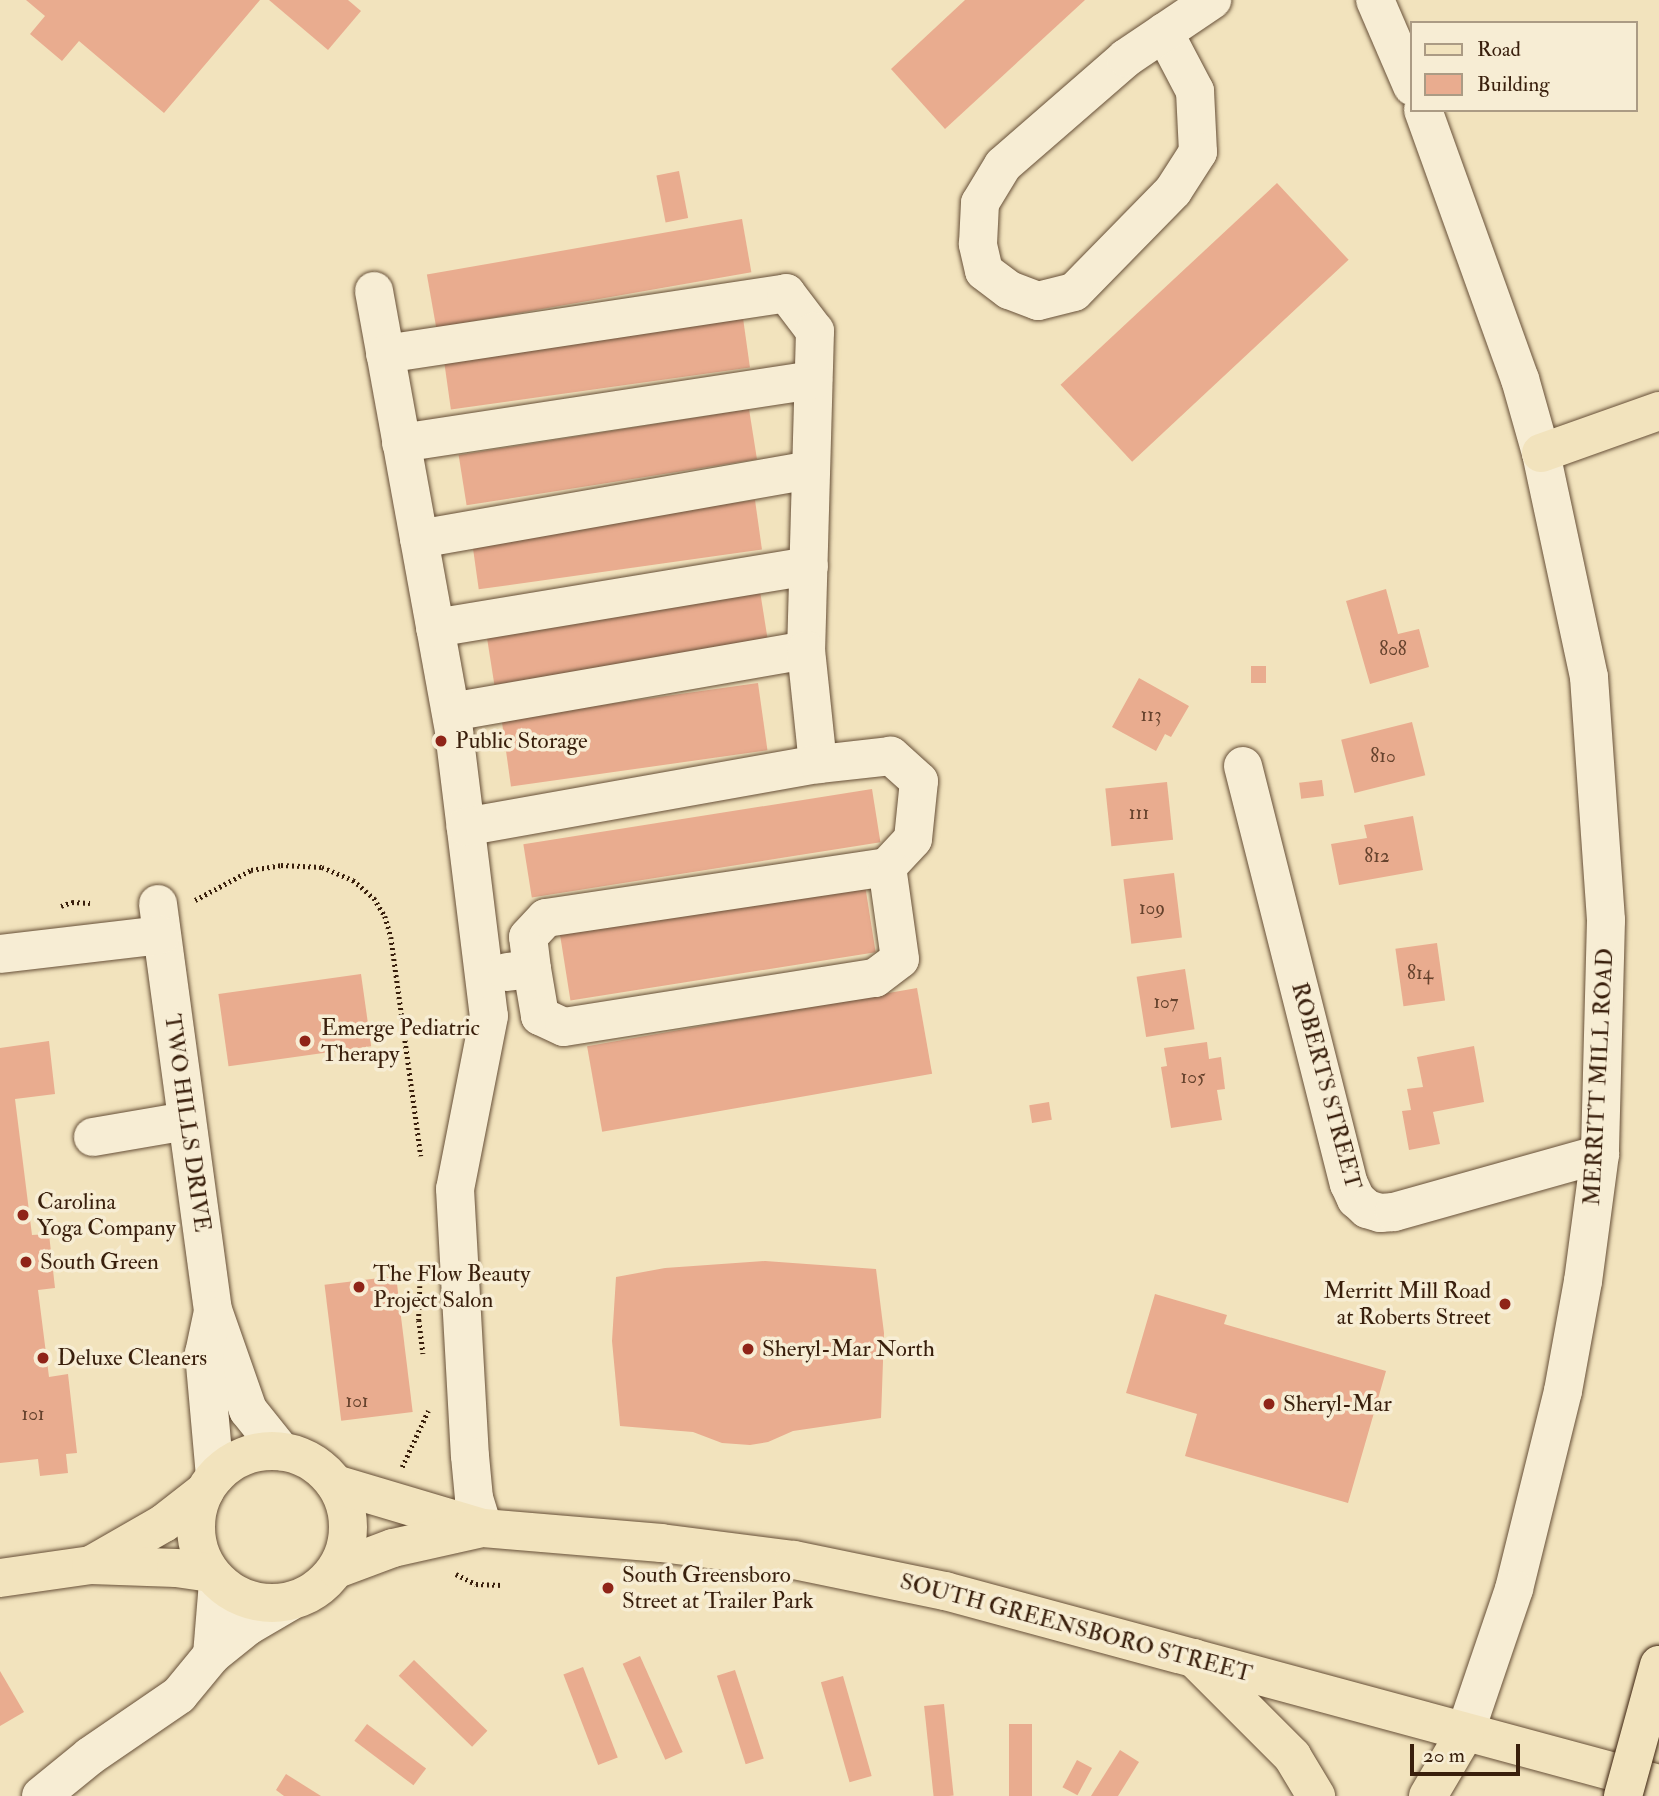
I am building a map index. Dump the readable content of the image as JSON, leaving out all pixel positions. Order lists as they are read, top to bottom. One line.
{"streets":{"main road":["SOUTH GREENSBORO STREET"],"street":["MERRITT MILL ROAD","ROBERTS STREET","TWO HILLS DRIVE"]},"crossings":[["MERRITT MILL ROAD","ROBERTS STREET"],["MERRITT MILL ROAD","SOUTH GREENSBORO STREET"],["TWO HILLS DRIVE","SOUTH GREENSBORO STREET"]],"places":["Public Storage","Emerge Pediatric Therapy","Carolina Yoga Company","South Green","The Flow Beauty Project Salon","Merritt Mill Road at Roberts Street","Sheryl-Mar North","Deluxe Cleaners","Sheryl-Mar","South Greensboro Street at Trailer Park"],"house_numbers":["808","113","810","111","812","109","814","107","105","101","101"],"legend":["Road","Building"],"scale_bar":"20 m"}
